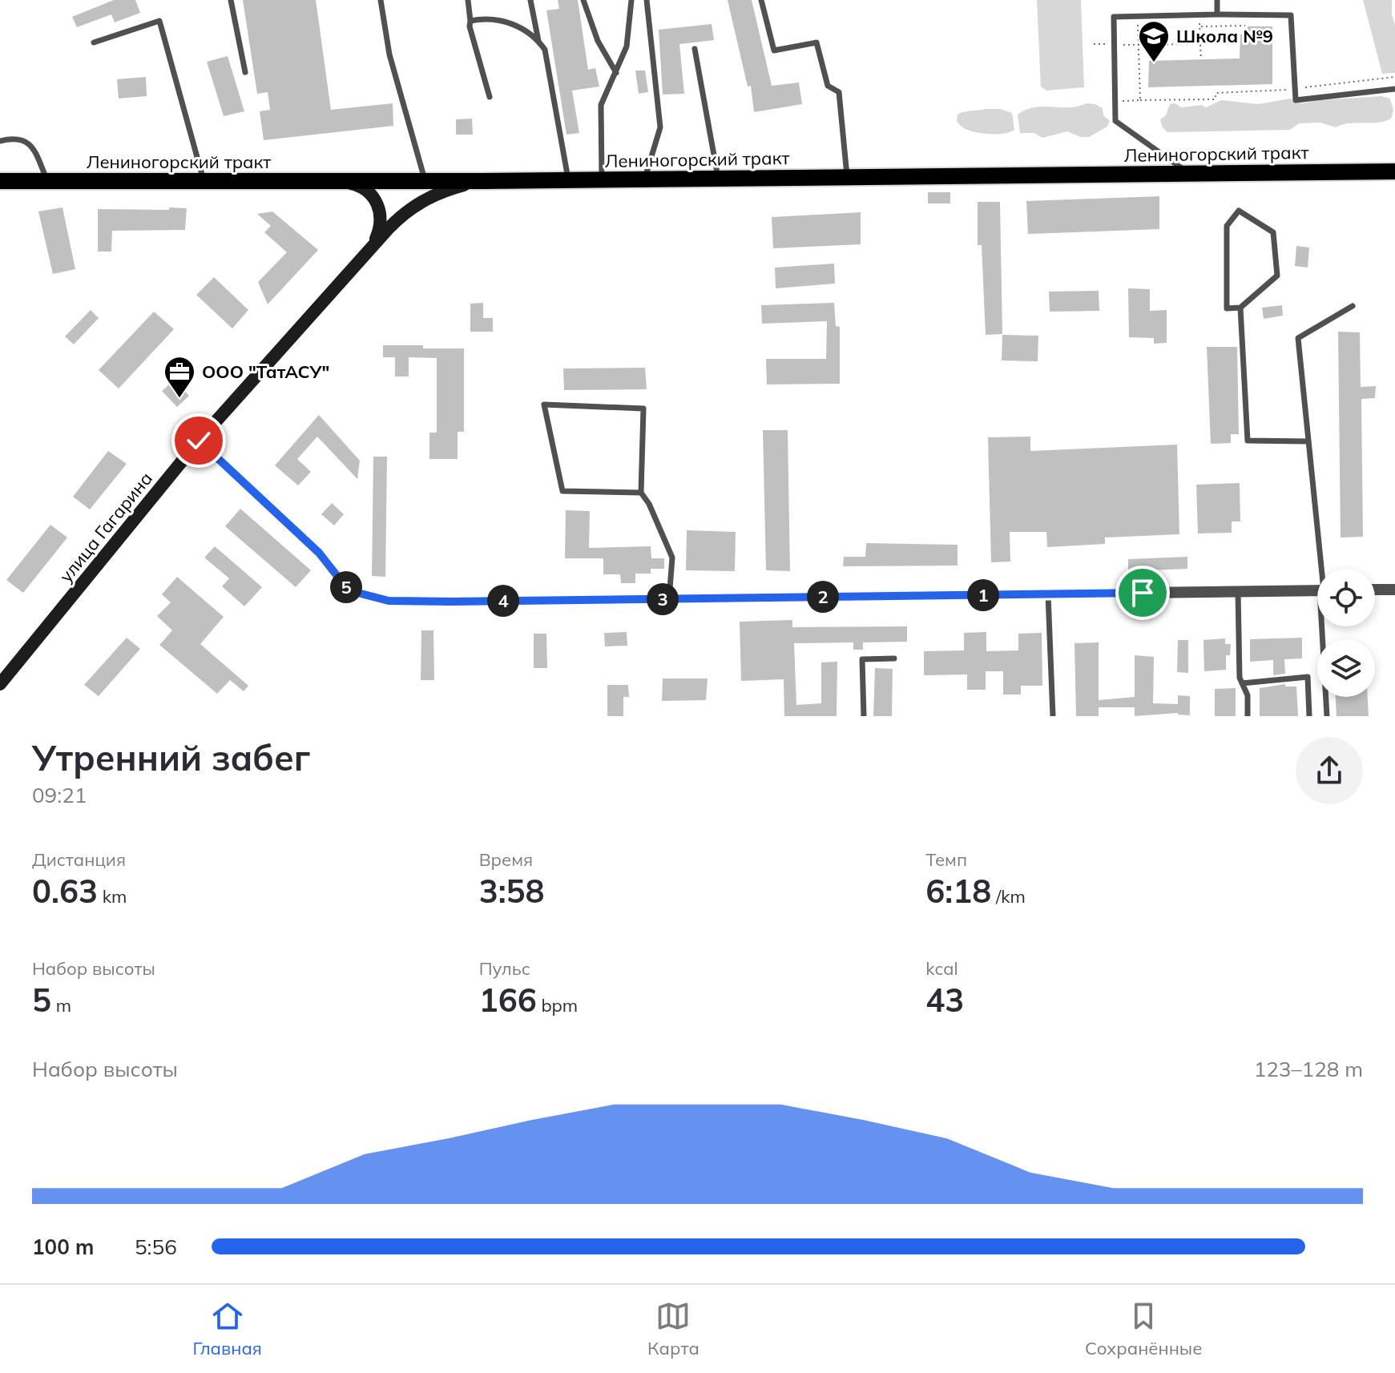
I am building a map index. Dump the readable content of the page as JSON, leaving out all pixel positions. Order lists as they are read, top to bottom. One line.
{"streets":{"main road":["Лениногорский тракт"],"street":["улица Гагарина"]},"crossings":[["Лениногорский тракт","улица Гагарина"]],"places":{"school or university":["Школа №9"],"office":["ООО \"ТатАСУ\""]},"page":{"pins":["5","1","2","3","4"],"heading":["Утренний забег","09:21"],"stats":[["Дистанция","0.63 km"],["Время","3:58"],["Темп","6:18 /km"],["Набор высоты","5 m"],["Пульс","166 bpm"],["kcal","43"]],"chart":["Набор высоты","123–128 m"],"list":[{"name":"100 m","note":"5:56"}],"tabs":["Главная","Карта","Сохранённые"]}}
